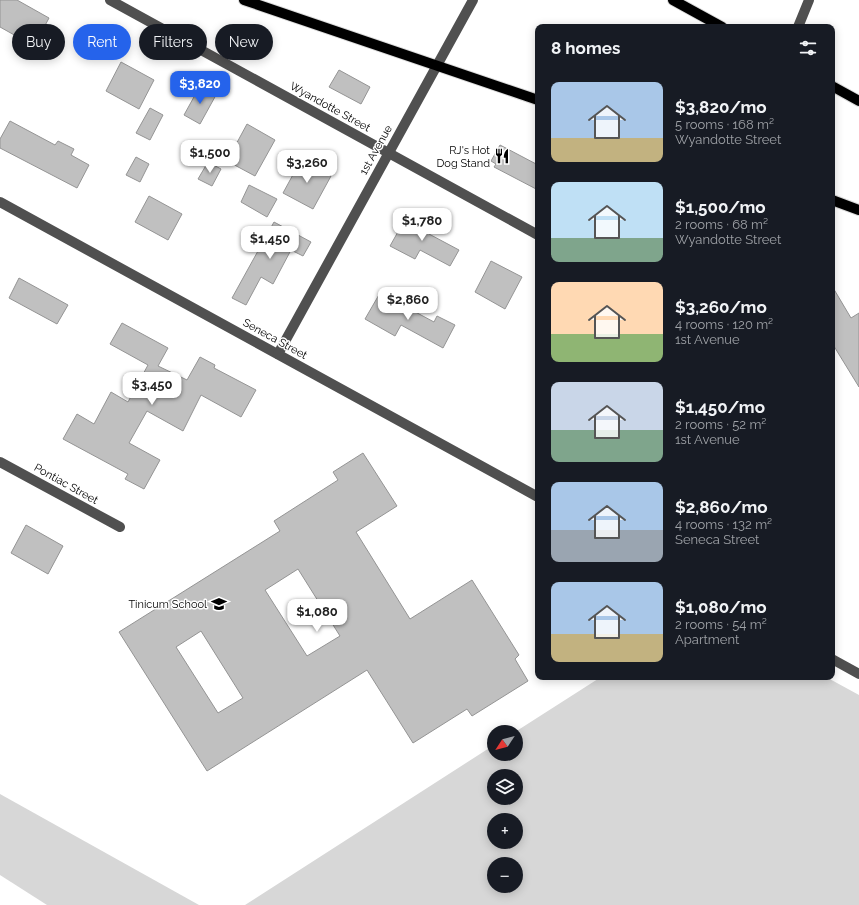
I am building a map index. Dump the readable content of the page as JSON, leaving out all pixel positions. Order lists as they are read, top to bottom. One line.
{"streets":{"street":["Wyandotte Street","1st Avenue","Seneca Street","Pontiac Street"]},"crossings":[["Wyandotte Street","1st Avenue"],["1st Avenue","Seneca Street"]],"places":{"restaurant":["RJ's Hot Dog Stand"],"school or university":["Tinicum School"]},"north":"bottom left","page":{"chip":["Buy","Rent","Filters","New"],"heading":"8 homes","price":["$3,820","$1,500","$3,260","$1,780","$1,450","$2,860","$3,450","$1,080"],"list":[{"name":"$3,820/mo","note":"5 rooms · 168 m² · Wyandotte Street"},{"name":"$1,500/mo","note":"2 rooms · 68 m² · Wyandotte Street"},{"name":"$3,260/mo","note":"4 rooms · 120 m² · 1st Avenue"},{"name":"$1,450/mo","note":"2 rooms · 52 m² · 1st Avenue"},{"name":"$2,860/mo","note":"4 rooms · 132 m² · Seneca Street"},{"name":"$1,080/mo","note":"2 rooms · 54 m² · Apartment"}],"map_buttons":["+","−"]}}
